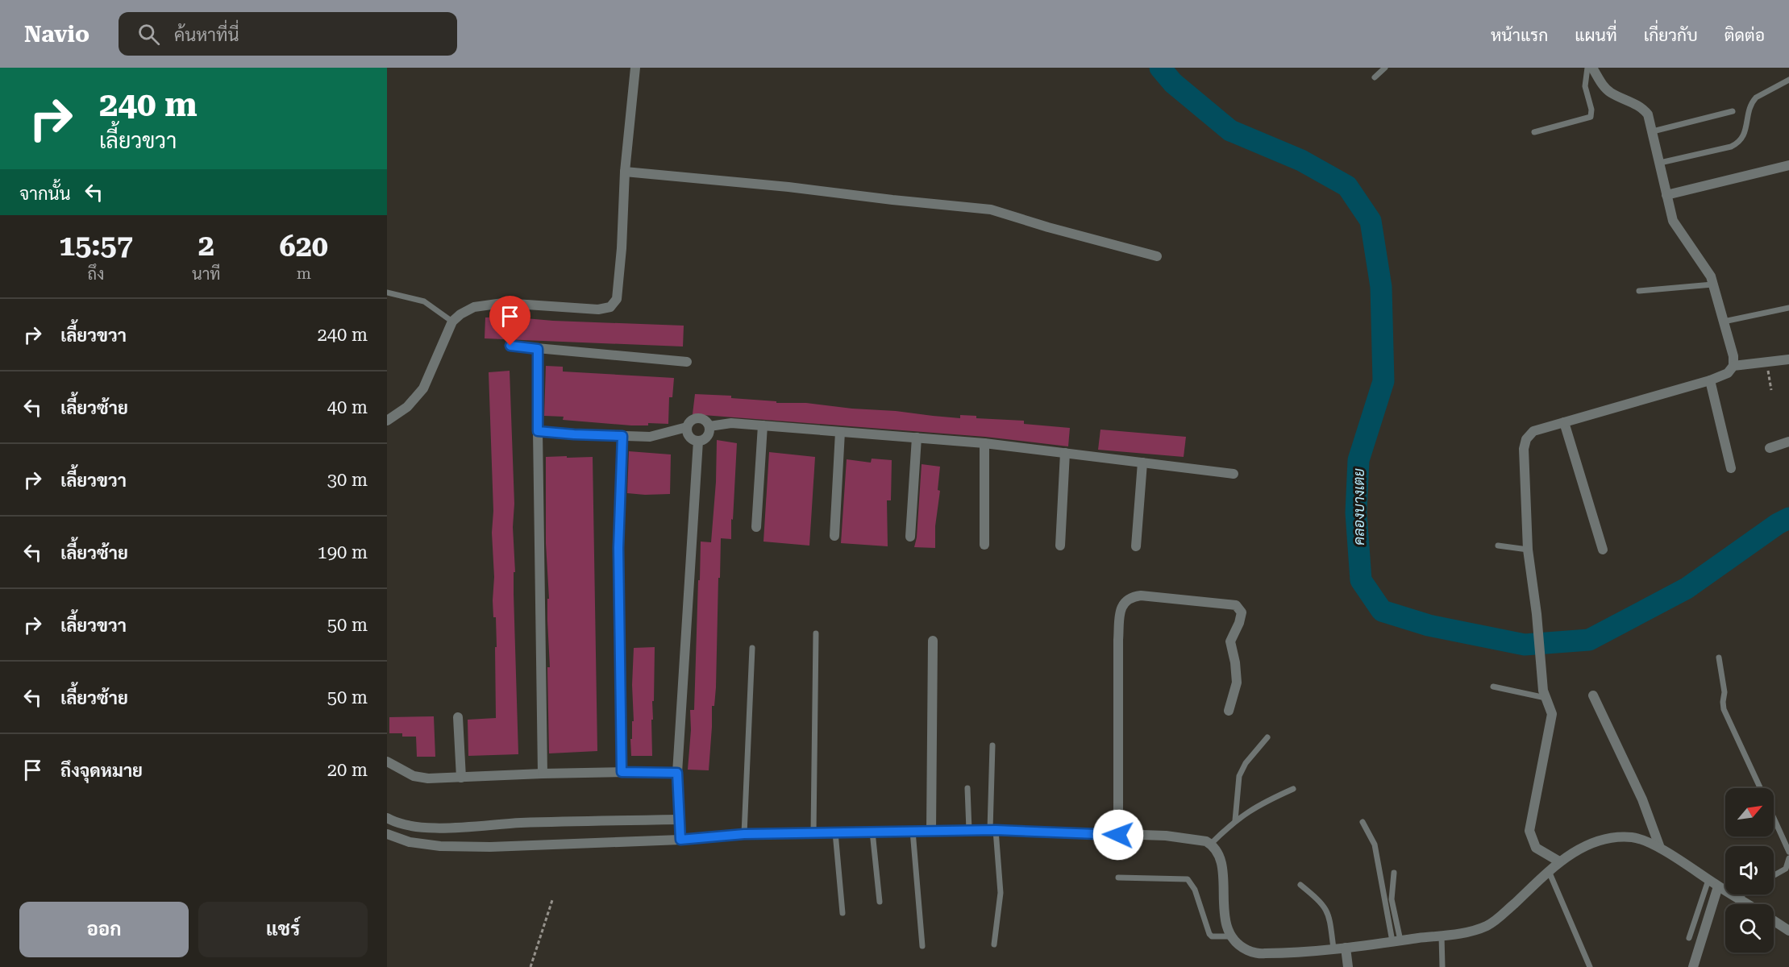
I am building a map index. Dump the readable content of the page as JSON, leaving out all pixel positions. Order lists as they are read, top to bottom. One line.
{"water":["คลองบางเตย"],"north":"top right","page":{"header":"Navio","search":"ค้นหาที่นี่","nav":["หน้าแรก","แผนที่","เกี่ยวกับ","ติดต่อ"],"turn":["240 m","เลี้ยวขวา"],"then":"จากนั้น","eta":["15:57","ถึง","2","นาที","620","m"],"list":[{"name":"เลี้ยวขวา","value":"240 m"},{"name":"เลี้ยวซ้าย","value":"40 m"},{"name":"เลี้ยวขวา","value":"30 m"},{"name":"เลี้ยวซ้าย","value":"190 m"},{"name":"เลี้ยวขวา","value":"50 m"},{"name":"เลี้ยวซ้าย","value":"50 m"},{"name":"ถึงจุดหมาย","value":"20 m"}],"buttons":["ออก","แชร์"]}}
